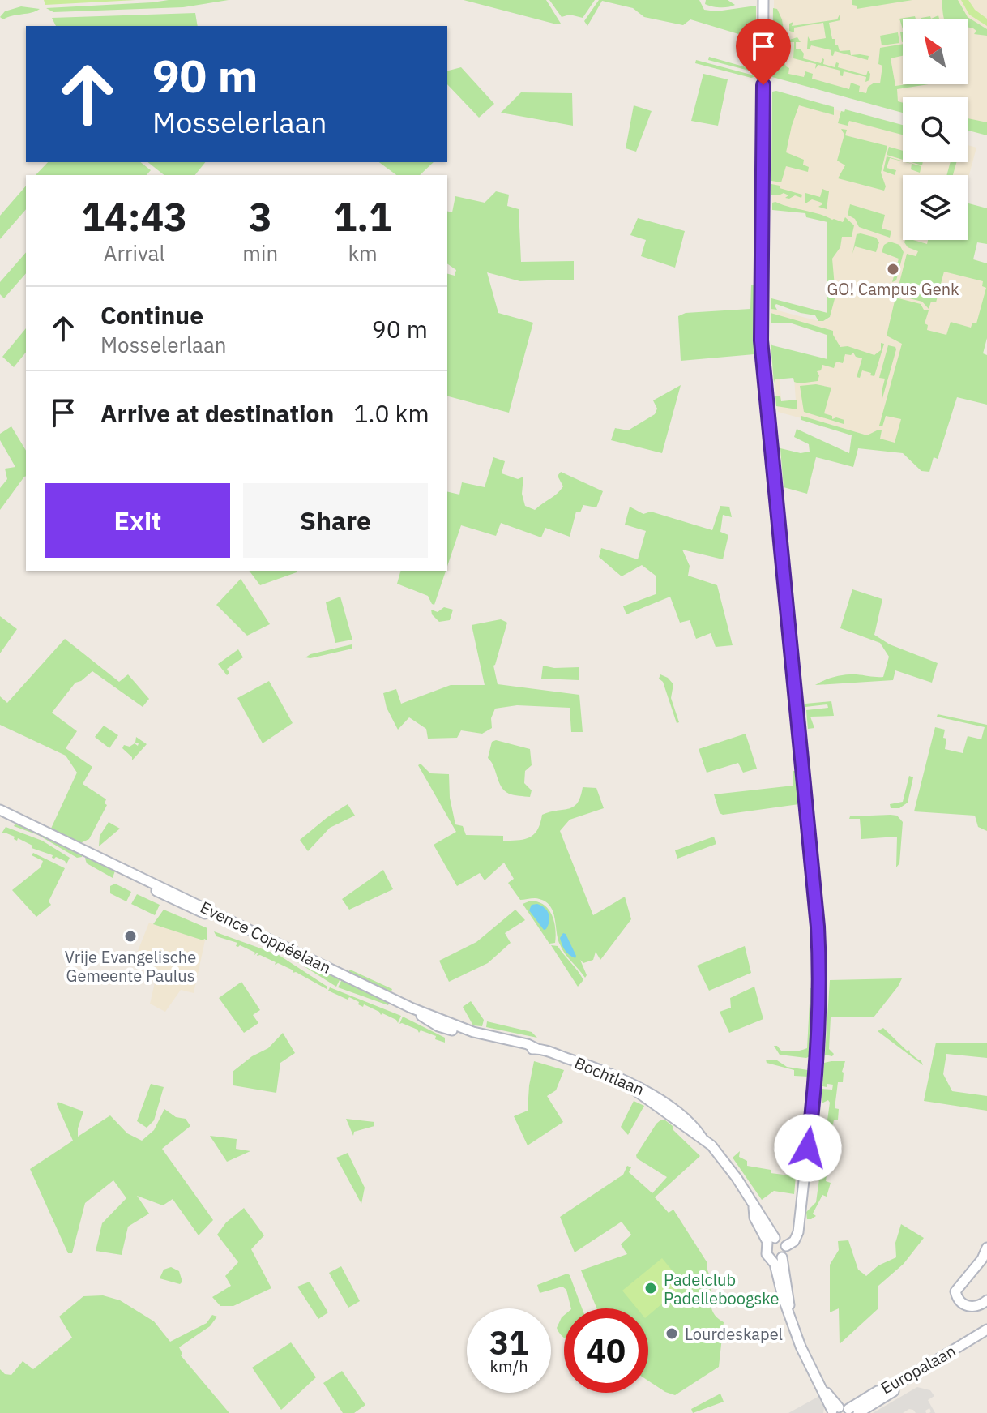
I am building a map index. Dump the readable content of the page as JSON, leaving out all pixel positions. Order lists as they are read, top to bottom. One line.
{"streets":{"street":["Evence Coppéelaan","Bochtlaan","Europalaan"]},"crossings":[["Evence Coppéelaan","Bochtlaan"],["Bochtlaan","Europalaan"]],"places":["GO! Campus Genk","Vrije Evangelische Gemeente Paulus","Padelclub Padelleboogske","Lourdeskapel"],"north":"top left","page":{"turn":["90 m","Mosselerlaan"],"eta":["14:43","Arrival","3","min","1.1","km"],"list":[{"name":"Continue","note":"Mosselerlaan","value":"90 m"},{"name":"Arrive at destination","value":"1.0 km"}],"buttons":["Exit","Share"],"speed":"31 km/h","limit":"40"}}
